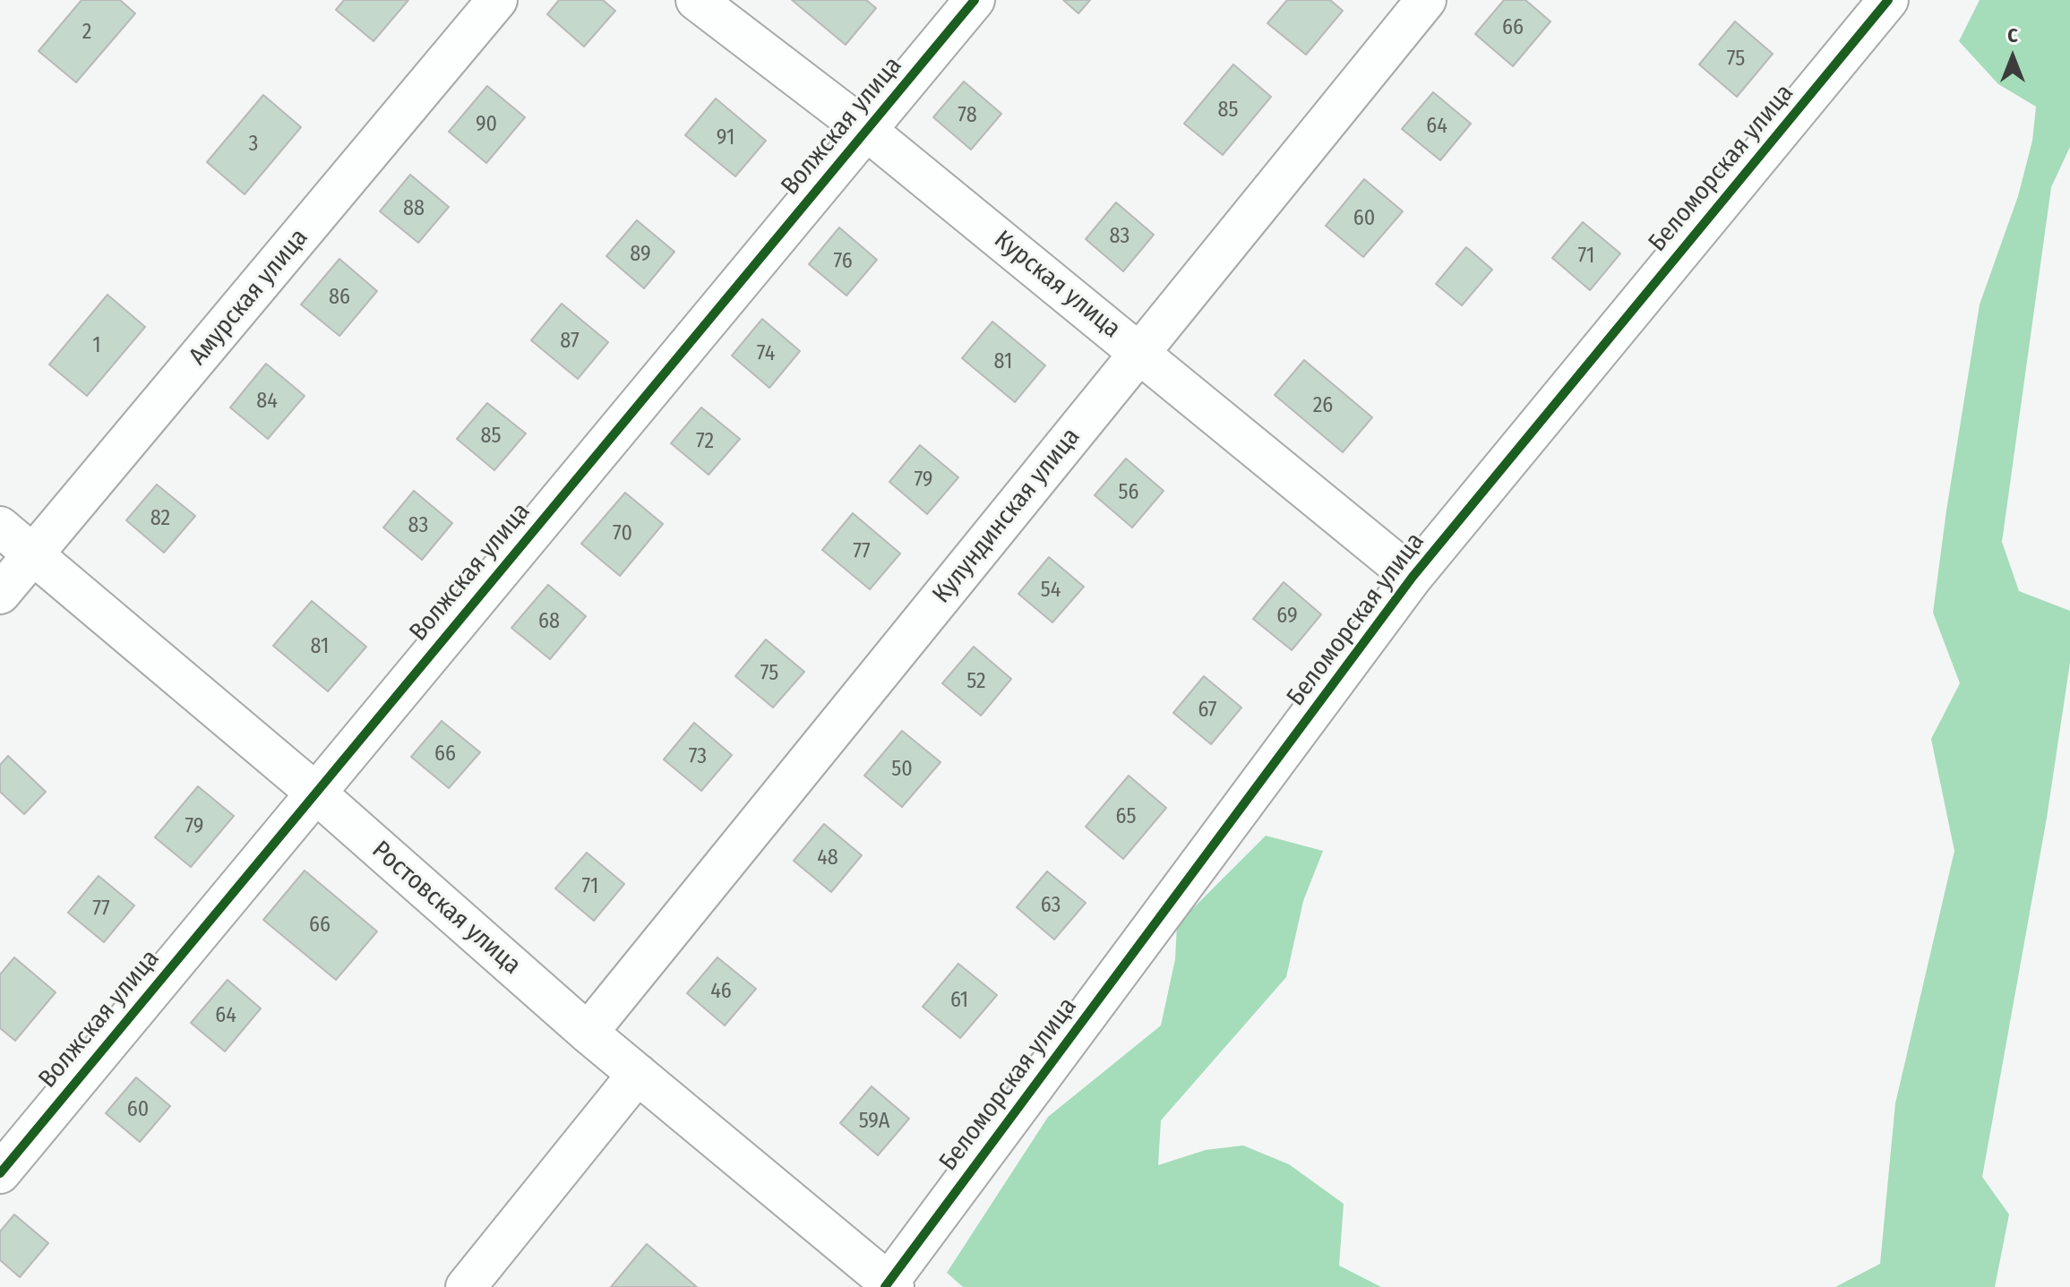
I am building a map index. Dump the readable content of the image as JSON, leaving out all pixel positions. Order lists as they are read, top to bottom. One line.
{"streets":{"street":["Волжская улица","Беломорская улица","Курская улица","Амурская улица","Кулундинская улица","Ростовская улица"]},"crossings":[["Волжская улица","Курская улица"],["Волжская улица","Ростовская улица"],["Беломорская улица","Курская улица"],["Беломорская улица","Ростовская улица"],["Курская улица","Кулундинская улица"],["Амурская улица","Ростовская улица"],["Кулундинская улица","Ростовская улица"]],"house_numbers":["66","2","75","85","78","90","64","91","3","88","60","83","89","71","76","86","87","1","74","81","84","26","85","72","79","56","82","83","70","77","54","69","68","81","75","52","67","66","73","50","65","79","48","71","63","77","66","46","61","64","60","59А"],"north":"top"}
